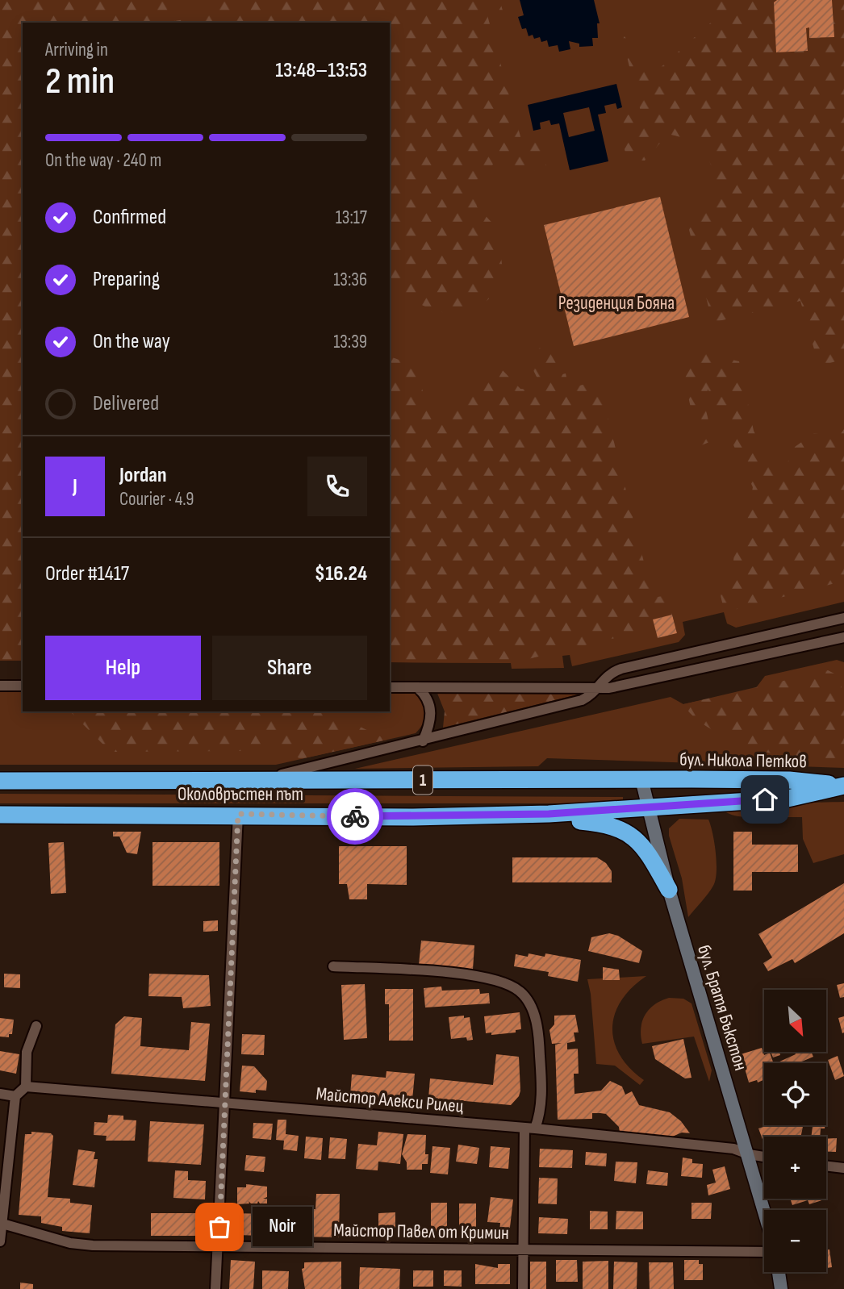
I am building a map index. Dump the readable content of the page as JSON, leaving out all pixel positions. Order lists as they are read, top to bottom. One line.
{"streets":{"highway":["бул. Никола Петков","1","Околовръстен път"],"street":["бул. Братя Бъкстон","Майстор Алекси Рилец","Майстор Павел от Кримин"]},"crossings":[["бул. Никола Петков","Околовръстен път"],["бул. Никола Петков","бул. Братя Бъкстон"],["Околовръстен път","бул. Братя Бъкстон"],["бул. Братя Бъкстон","Майстор Алекси Рилец"]],"parks":["Резиденция Бояна"],"places":["Noir"],"north":"bottom right","page":{"heading":["2 min","Arriving in","13:48–13:53"],"panel":["Jordan","Courier · 4.9","Order #1417","$16.24"],"bar":"On the way · 240 m","list":[["Confirmed","13:17"],["Preparing","13:36"],["On the way","13:39"],"Delivered"],"round":"J","buttons":["Help","Share"],"map_buttons":["+","−"],"bubble":"Noir"}}
